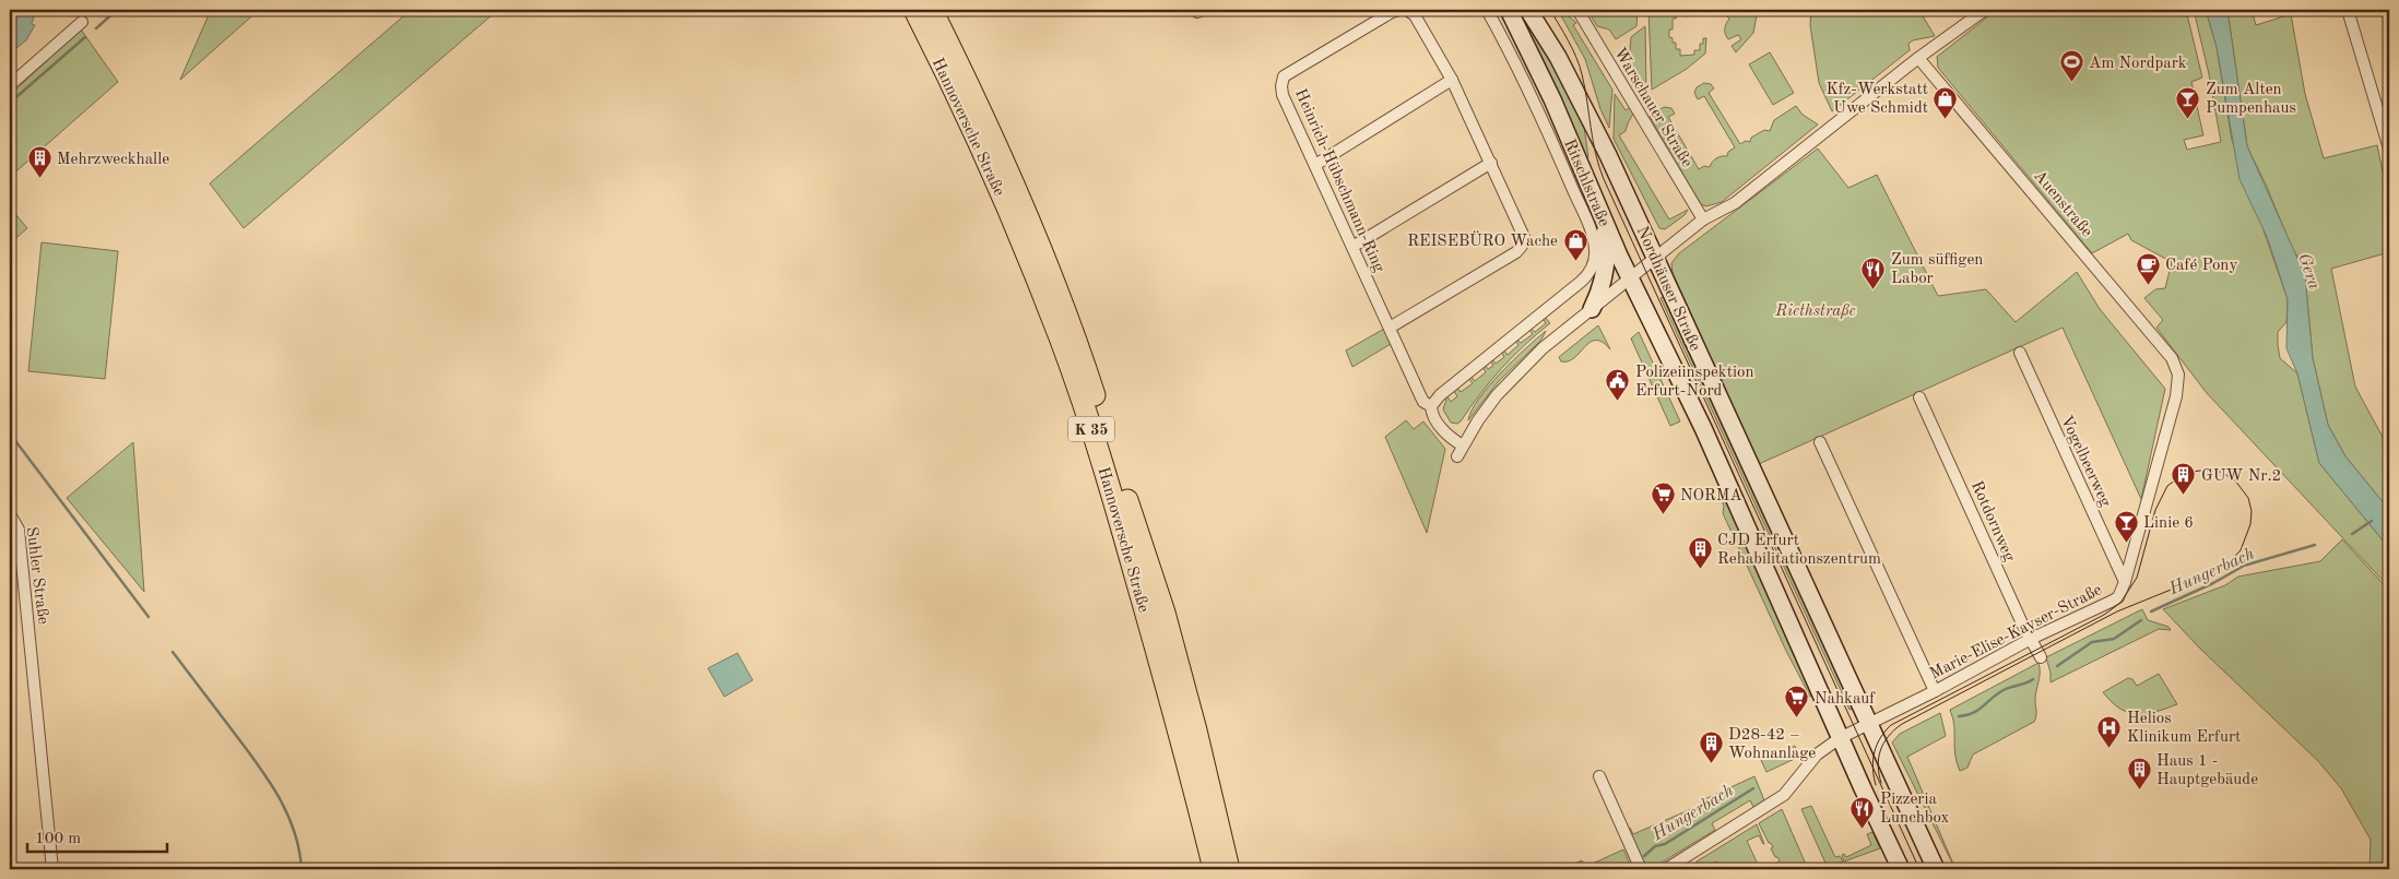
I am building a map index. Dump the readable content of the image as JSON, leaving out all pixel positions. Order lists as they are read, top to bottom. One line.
{"streets":{"highway":["Hannoversche Straße","K 35"],"main road":["Nordhäuser Straße"],"street":["Warschauer Straße","Heinrich-Hübschmann-Ring","Ritschlstraße","Auenstraße","Vogelbeerweg","Rotdornweg","Suhler Straße","Marie-Elise-Kayser-Straße"]},"crossings":[["Heinrich-Hübschmann-Ring","Ritschlstraße"],["Auenstraße","Marie-Elise-Kayser-Straße"],["Nordhäuser Straße","Marie-Elise-Kayser-Straße"],["Vogelbeerweg","Marie-Elise-Kayser-Straße"],["Rotdornweg","Marie-Elise-Kayser-Straße"]],"water":["Gera","Hungerbach"],"parks":["Riethstraße"],"places":{"sports":["Am Nordpark"],"shop":["Kfz-Werkstatt Uwe Schmidt","REISEBÜRO Wache"],"bar":["Zum Alten Pumpenhaus","Linie 6"],"building":["Mehrzweckhalle","GUW Nr.2","CJD Erfurt Rehabilitationszentrum","D28-42 – Wohnanlage","Haus 1 - Hauptgebäude"],"cafe":["Café Pony"],"restaurant":["Zum süffigen Labor","Pizzeria Lunchbox"],"public building":["Polizeiinspektion Erfurt-Nord"],"supermarket":["NORMA","Nahkauf"],"hospital":["Helios Klinikum Erfurt"]},"scale_bar":"100 m"}
